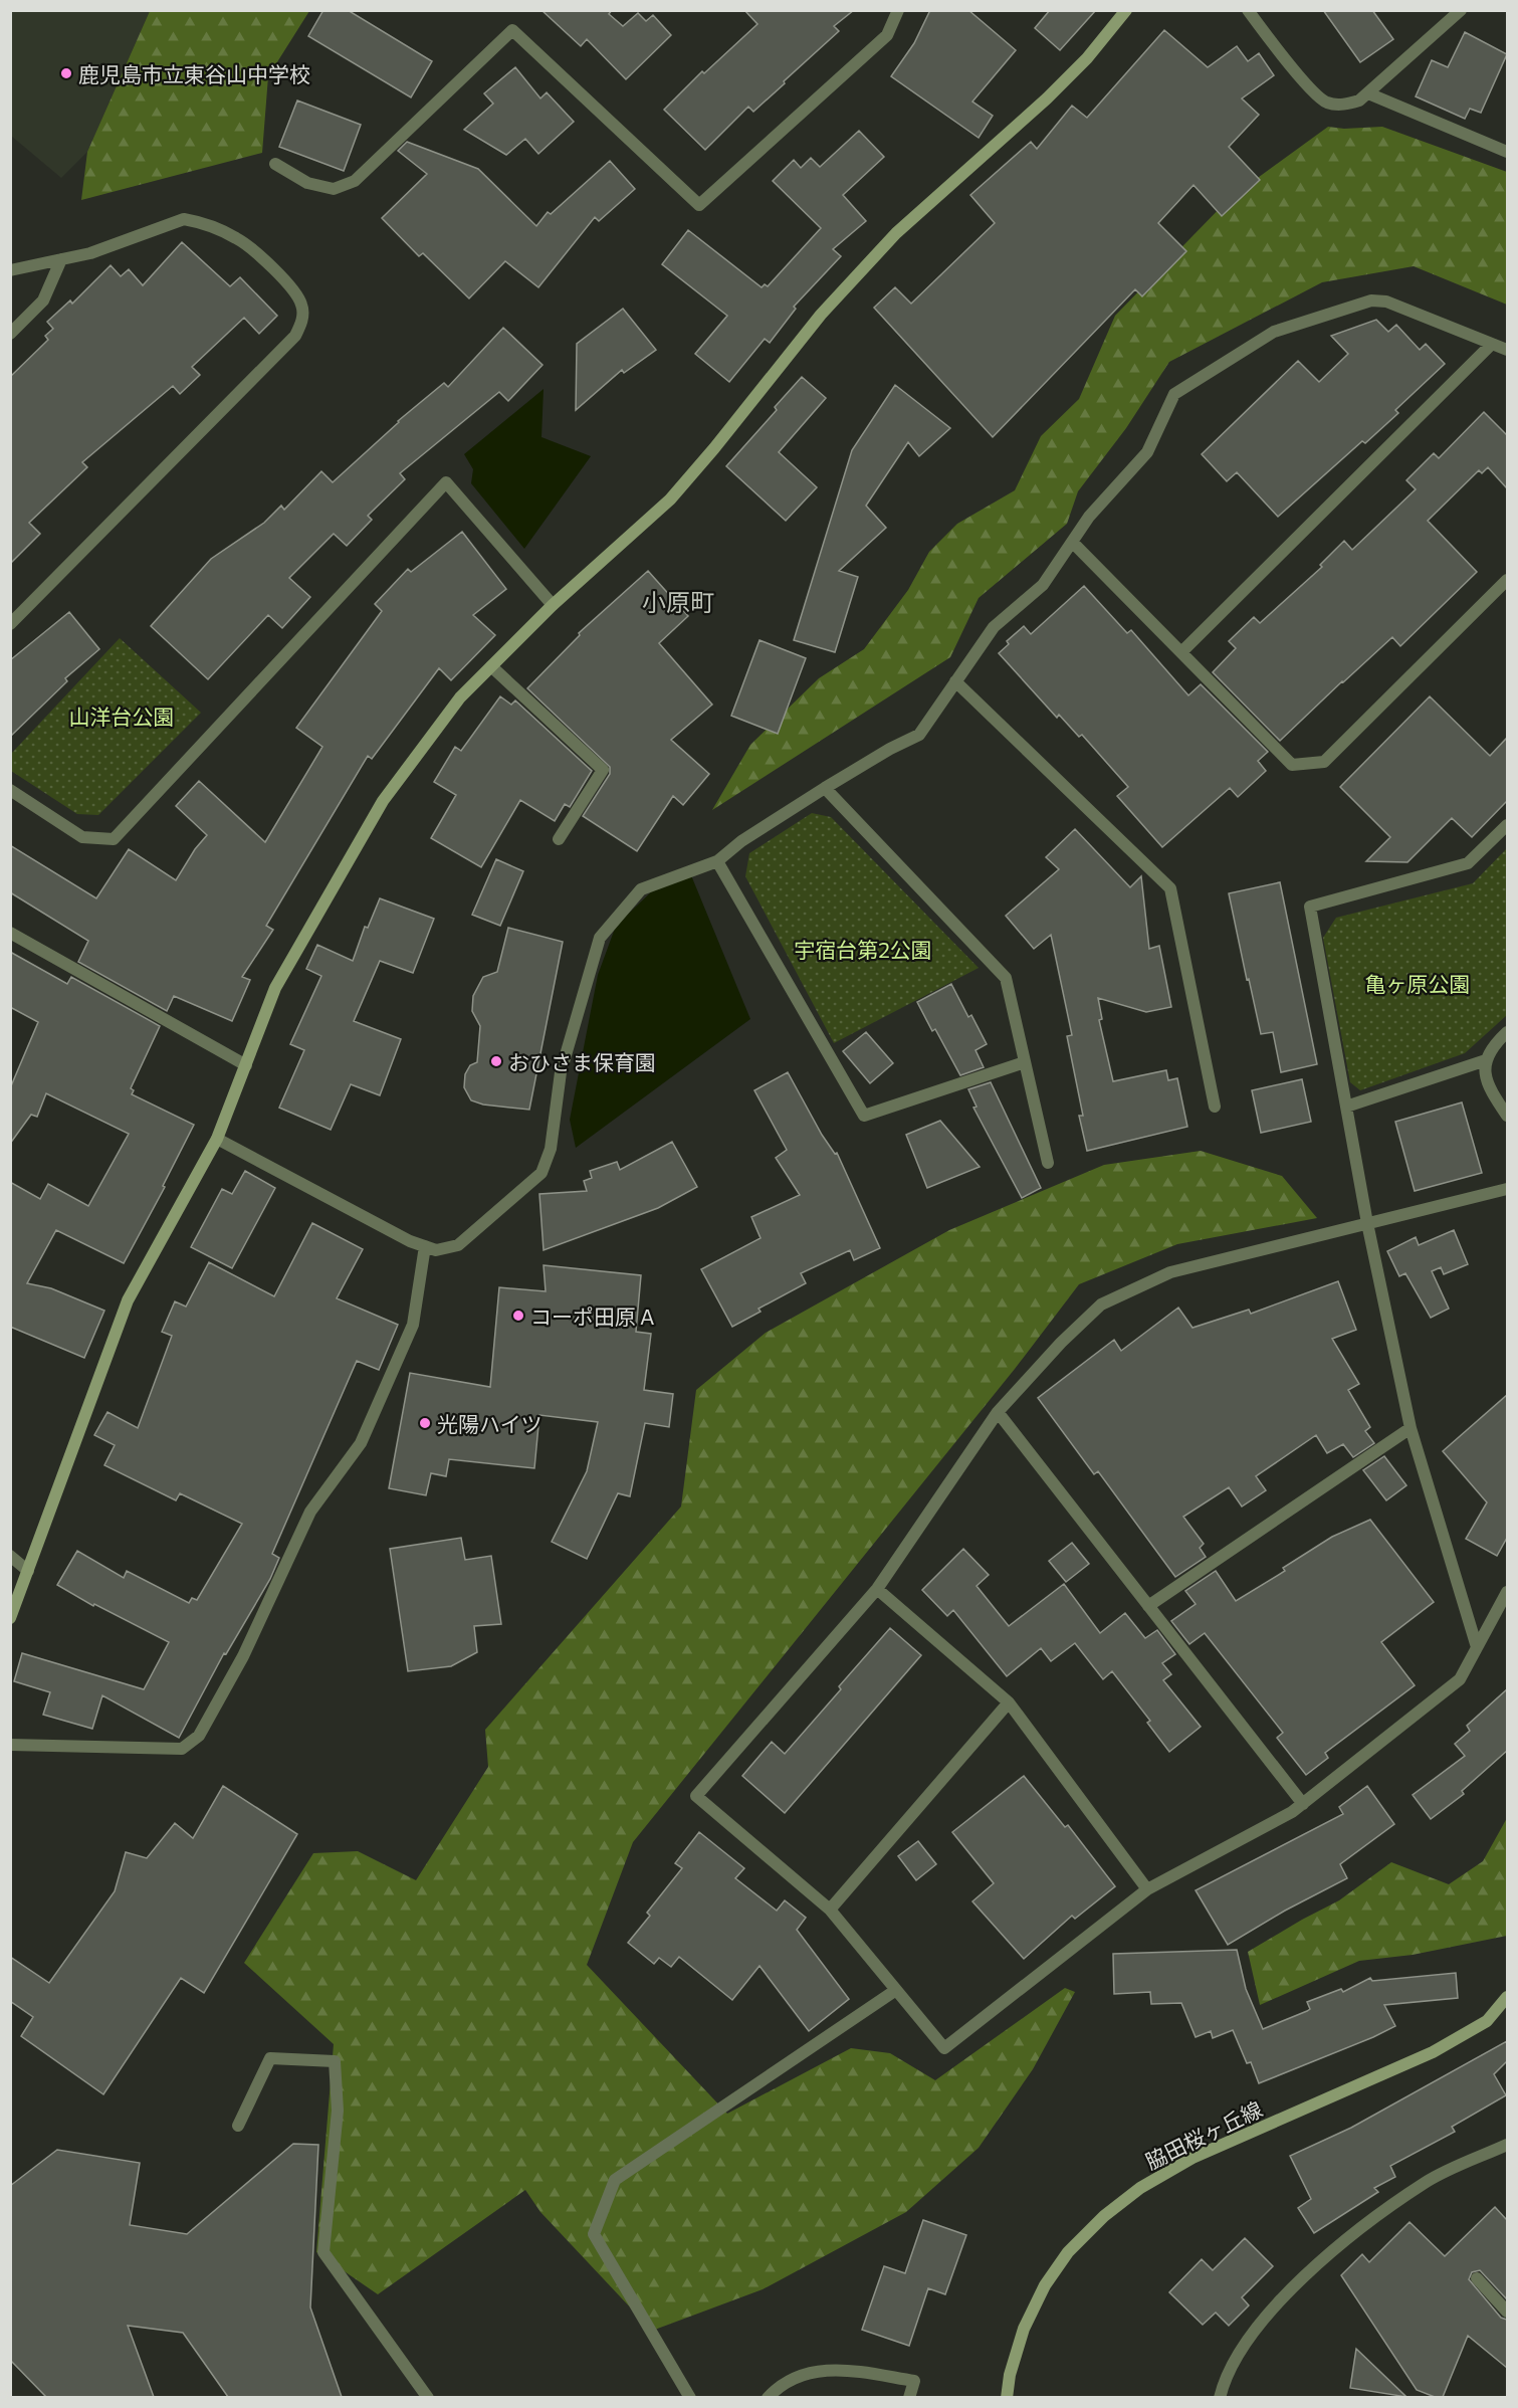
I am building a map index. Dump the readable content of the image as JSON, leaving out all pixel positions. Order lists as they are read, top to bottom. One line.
{"streets":{"street":["脇田桜ヶ丘線"]},"districts":["小原町"],"parks":["山洋台公園","宇宿台第2公園","亀ヶ原公園"],"places":["鹿児島市立東谷山中学校","おひさま保育園","コーポ田原 A","光陽ハイツ"]}
